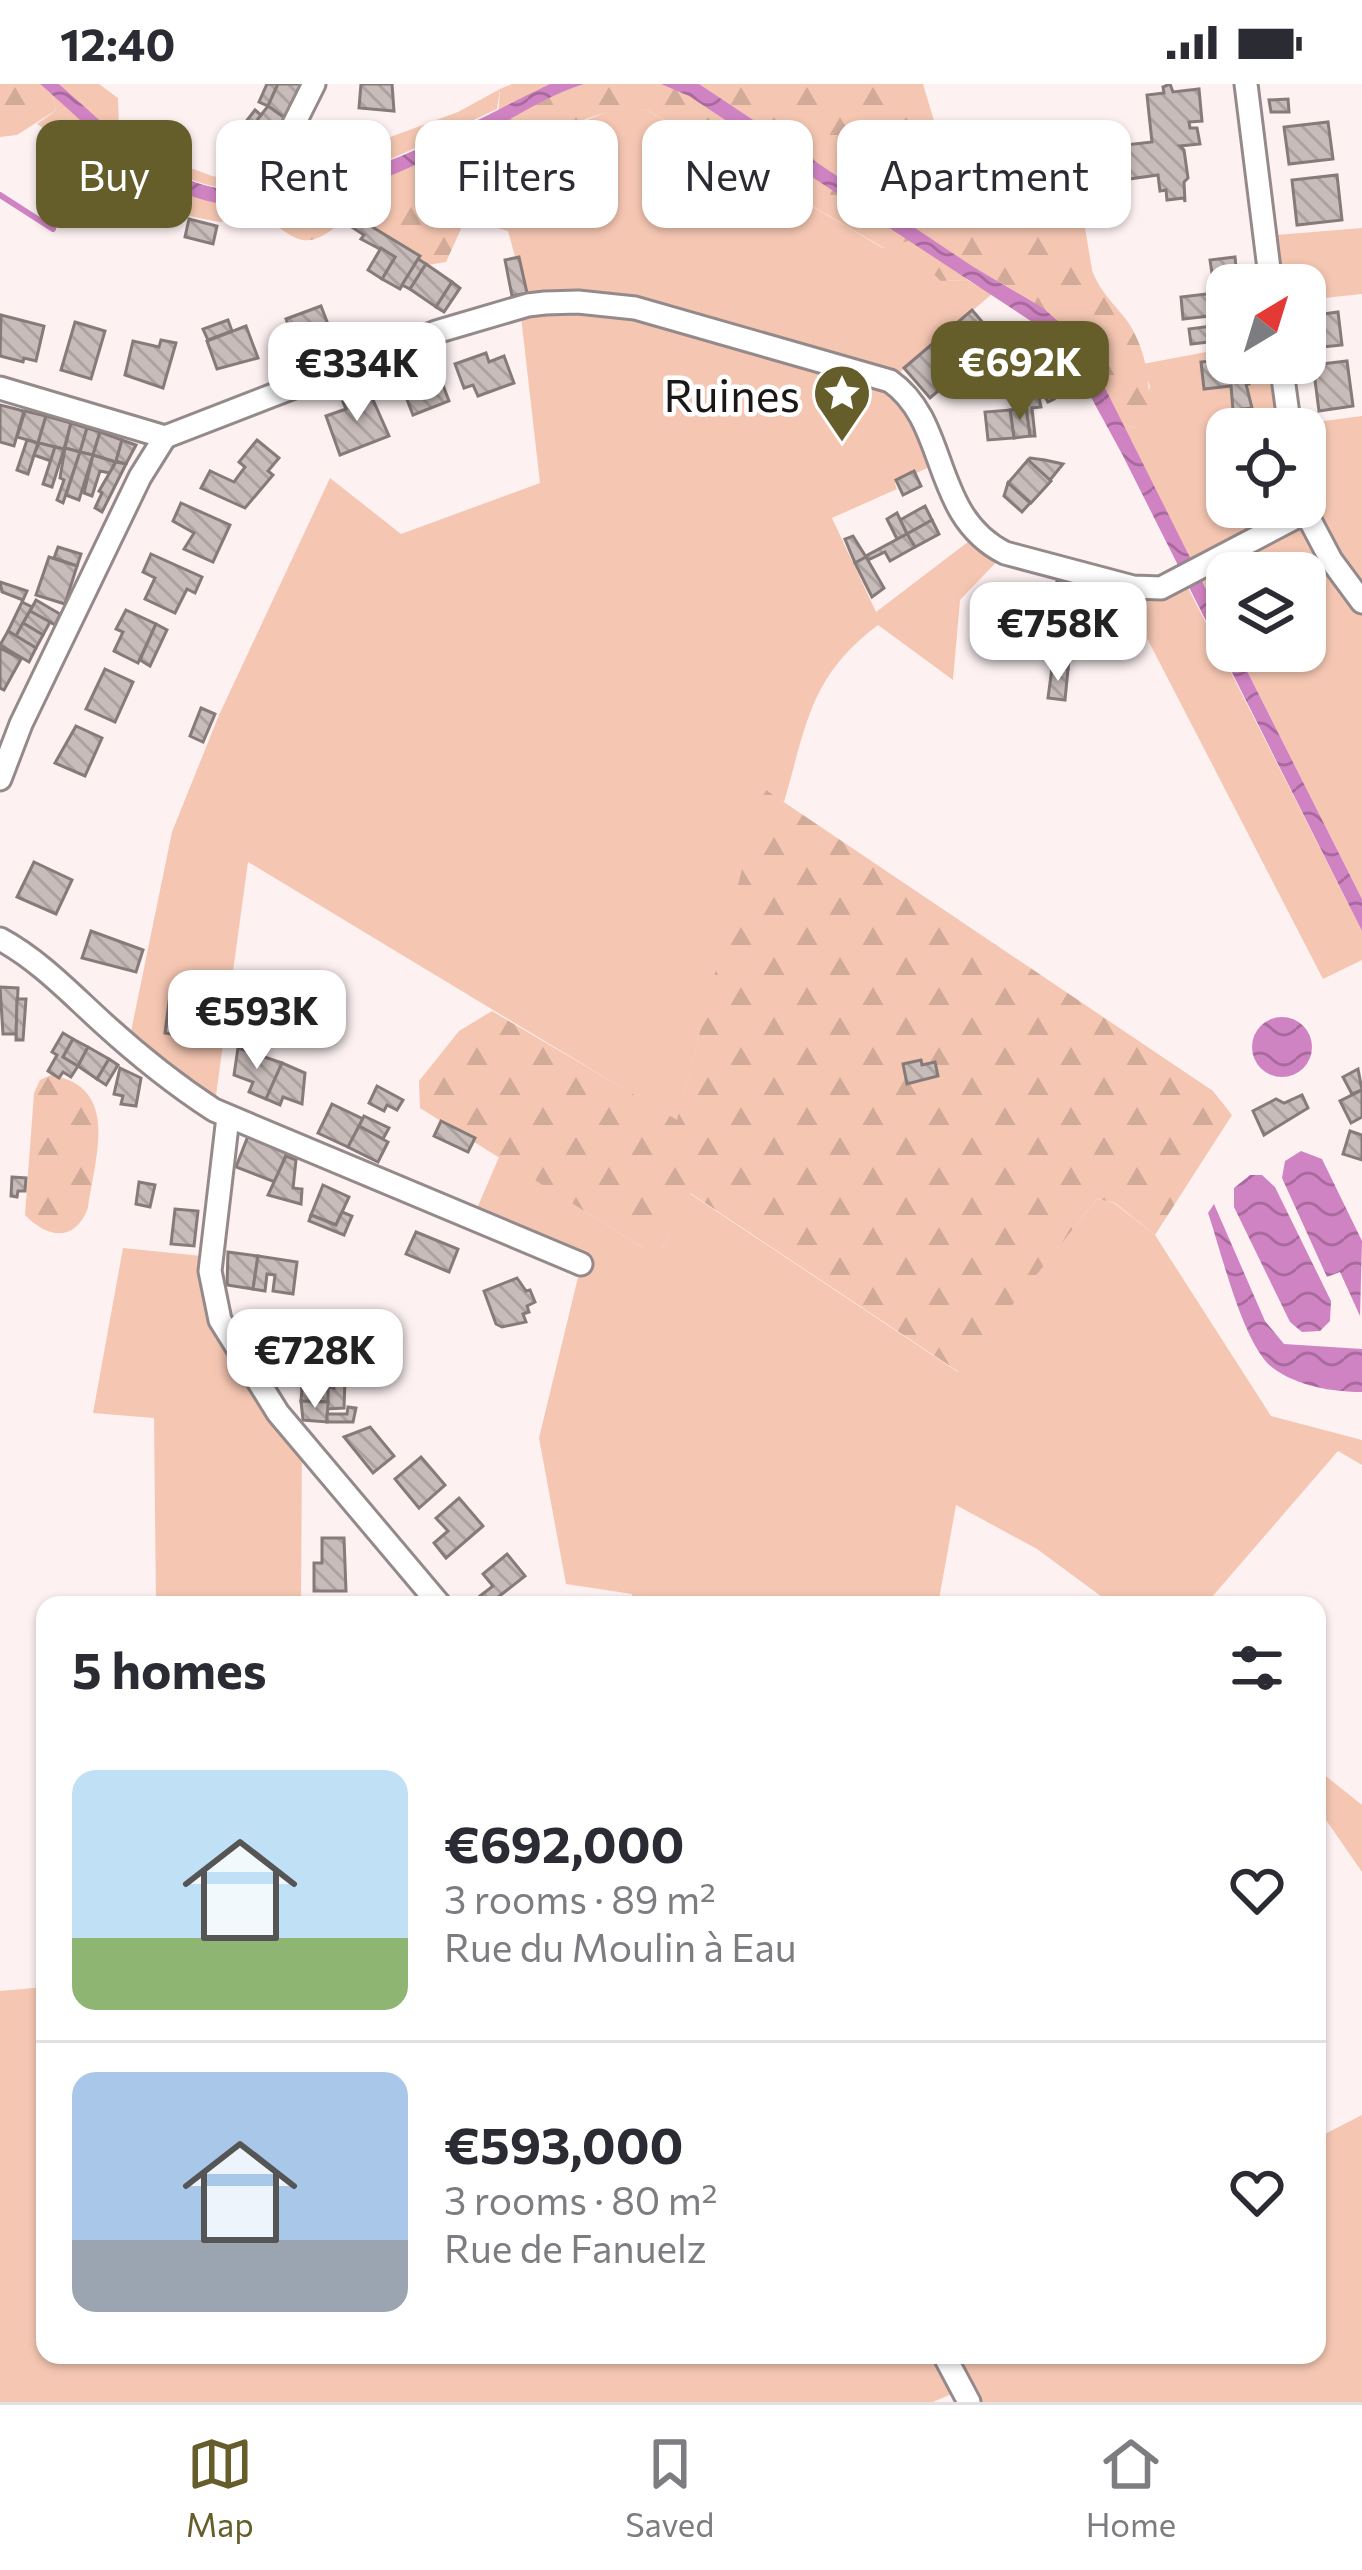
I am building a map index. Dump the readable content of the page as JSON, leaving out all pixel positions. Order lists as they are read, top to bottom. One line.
{"places":{"place":["Ruines"]},"north":"top right","page":{"status":"12:40","chip":["Buy","Rent","Filters","New","Apartment"],"price":["€692K","€334K","€758K","€593K","€728K"],"heading":"5 homes","list":[{"name":"€692,000","note":"3 rooms · 89 m² · Rue du Moulin à Eau"},{"name":"€593,000","note":"3 rooms · 80 m² · Rue de Fanuelz"}],"tabs":["Map","Saved","Home"]}}
